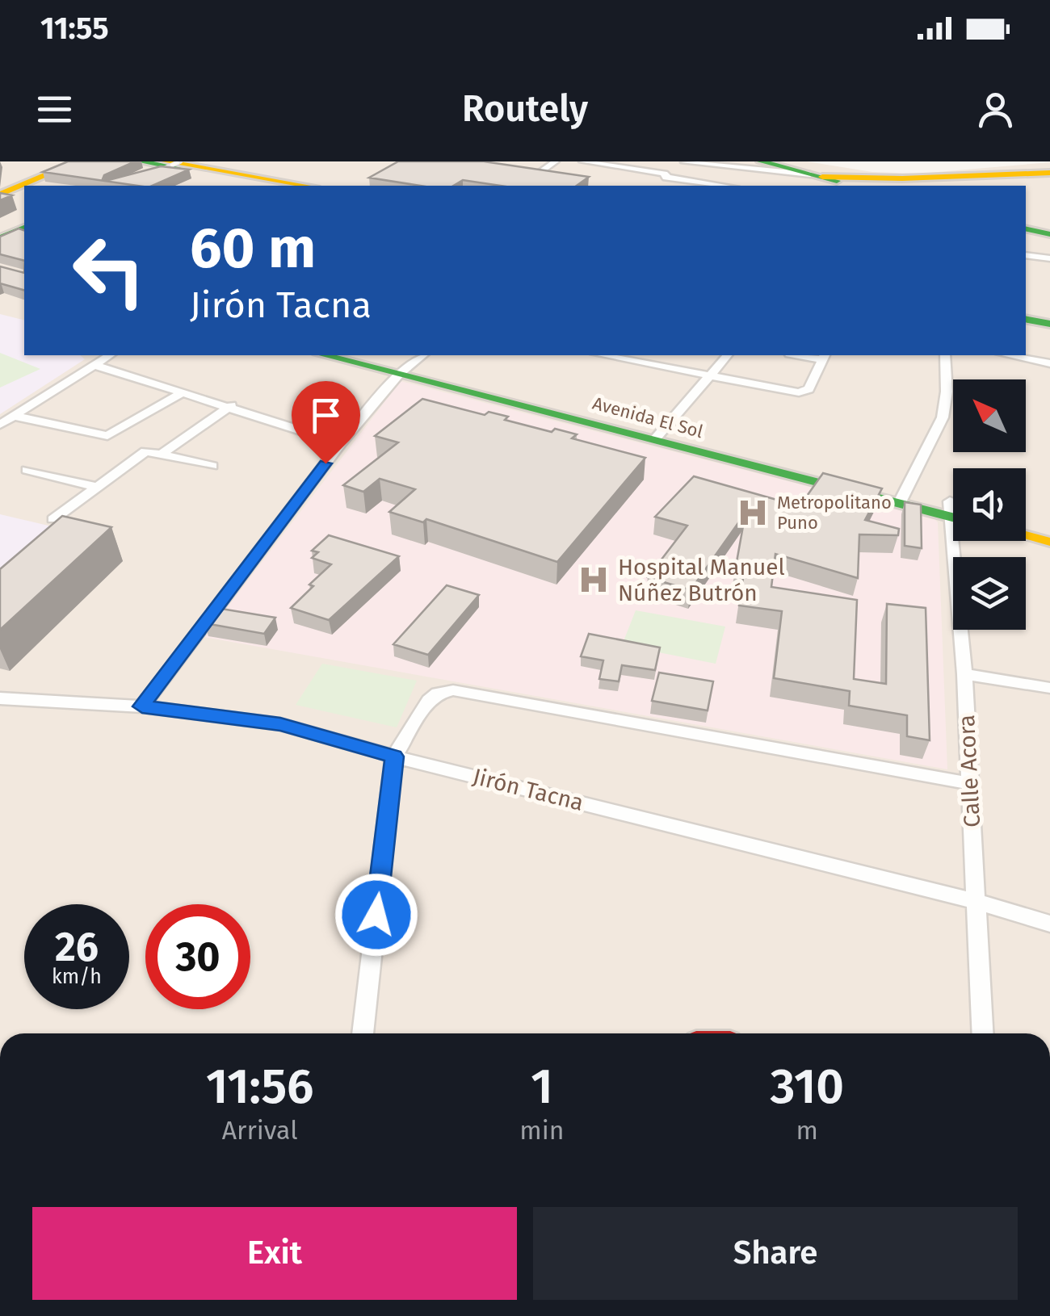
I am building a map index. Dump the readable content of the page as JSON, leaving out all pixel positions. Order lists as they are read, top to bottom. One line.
{"streets":{"street":["Avenida El Sol","Calle Acora","Jirón Tacna"]},"crossings":[["Calle Acora","Jirón Tacna"]],"places":{"hospital":["Metropolitano Puno","Hospital Manuel Núñez Butrón"]},"north":"top left","page":{"status":"11:55","header":"Routely","turn":["60 m","Jirón Tacna"],"speed":"26 km/h","limit":"30","eta":["11:56","Arrival","1","min","310","m"],"buttons":["Exit","Share"]}}
